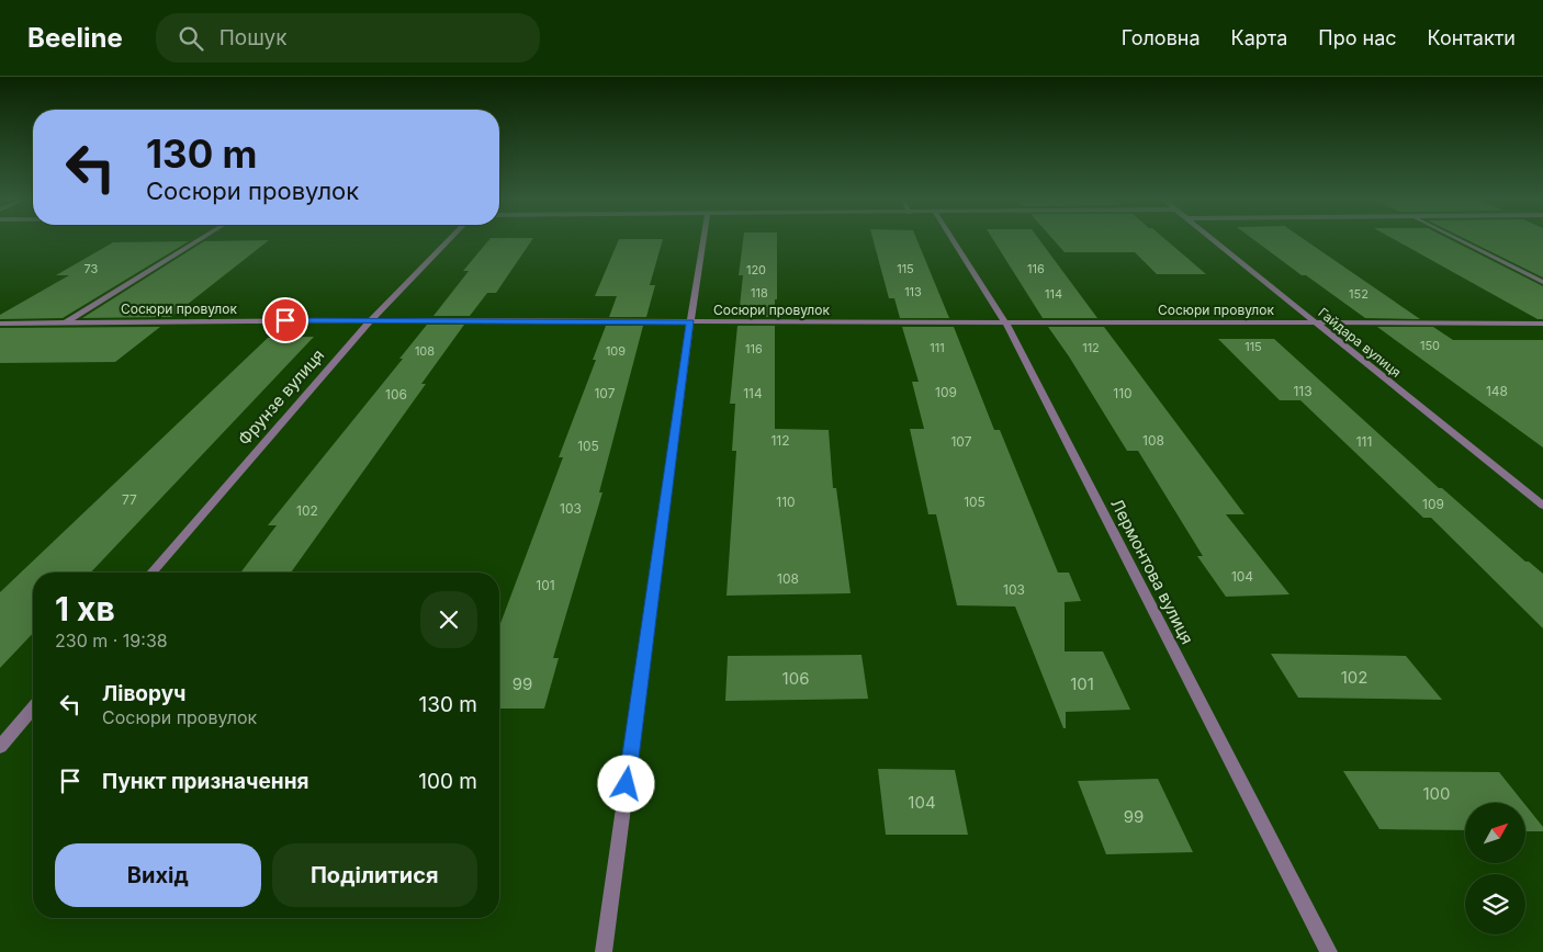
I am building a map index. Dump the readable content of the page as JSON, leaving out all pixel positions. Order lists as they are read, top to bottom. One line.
{"streets":{"street":["Сосюри провулок","Гайдара вулиця","Фрунзе вулиця","Лермонтова вулиця"]},"crossings":[["Сосюри провулок","Гайдара вулиця"],["Сосюри провулок","Фрунзе вулиця"],["Сосюри провулок","Лермонтова вулиця"]],"house_numbers":["73","115","116","120","113","118","114","152","150","115","111","112","116","108","109","113","148","109","107","114","110","106","112","108","107","111","105","77","110","105","109","103","102","104","108","101","103","102","106","99","101","100","104","99"],"north":"top right","page":{"header":"Beeline","search":"Пошук","nav":["Головна","Карта","Про нас","Контакти"],"turn":["130 m","Сосюри провулок"],"heading":["1 хв","230 m · 19:38"],"list":[{"name":"Ліворуч","note":"Сосюри провулок","value":"130 m"},{"name":"Пункт призначення","value":"100 m"}],"buttons":["Вихід","Поділитися"]}}
